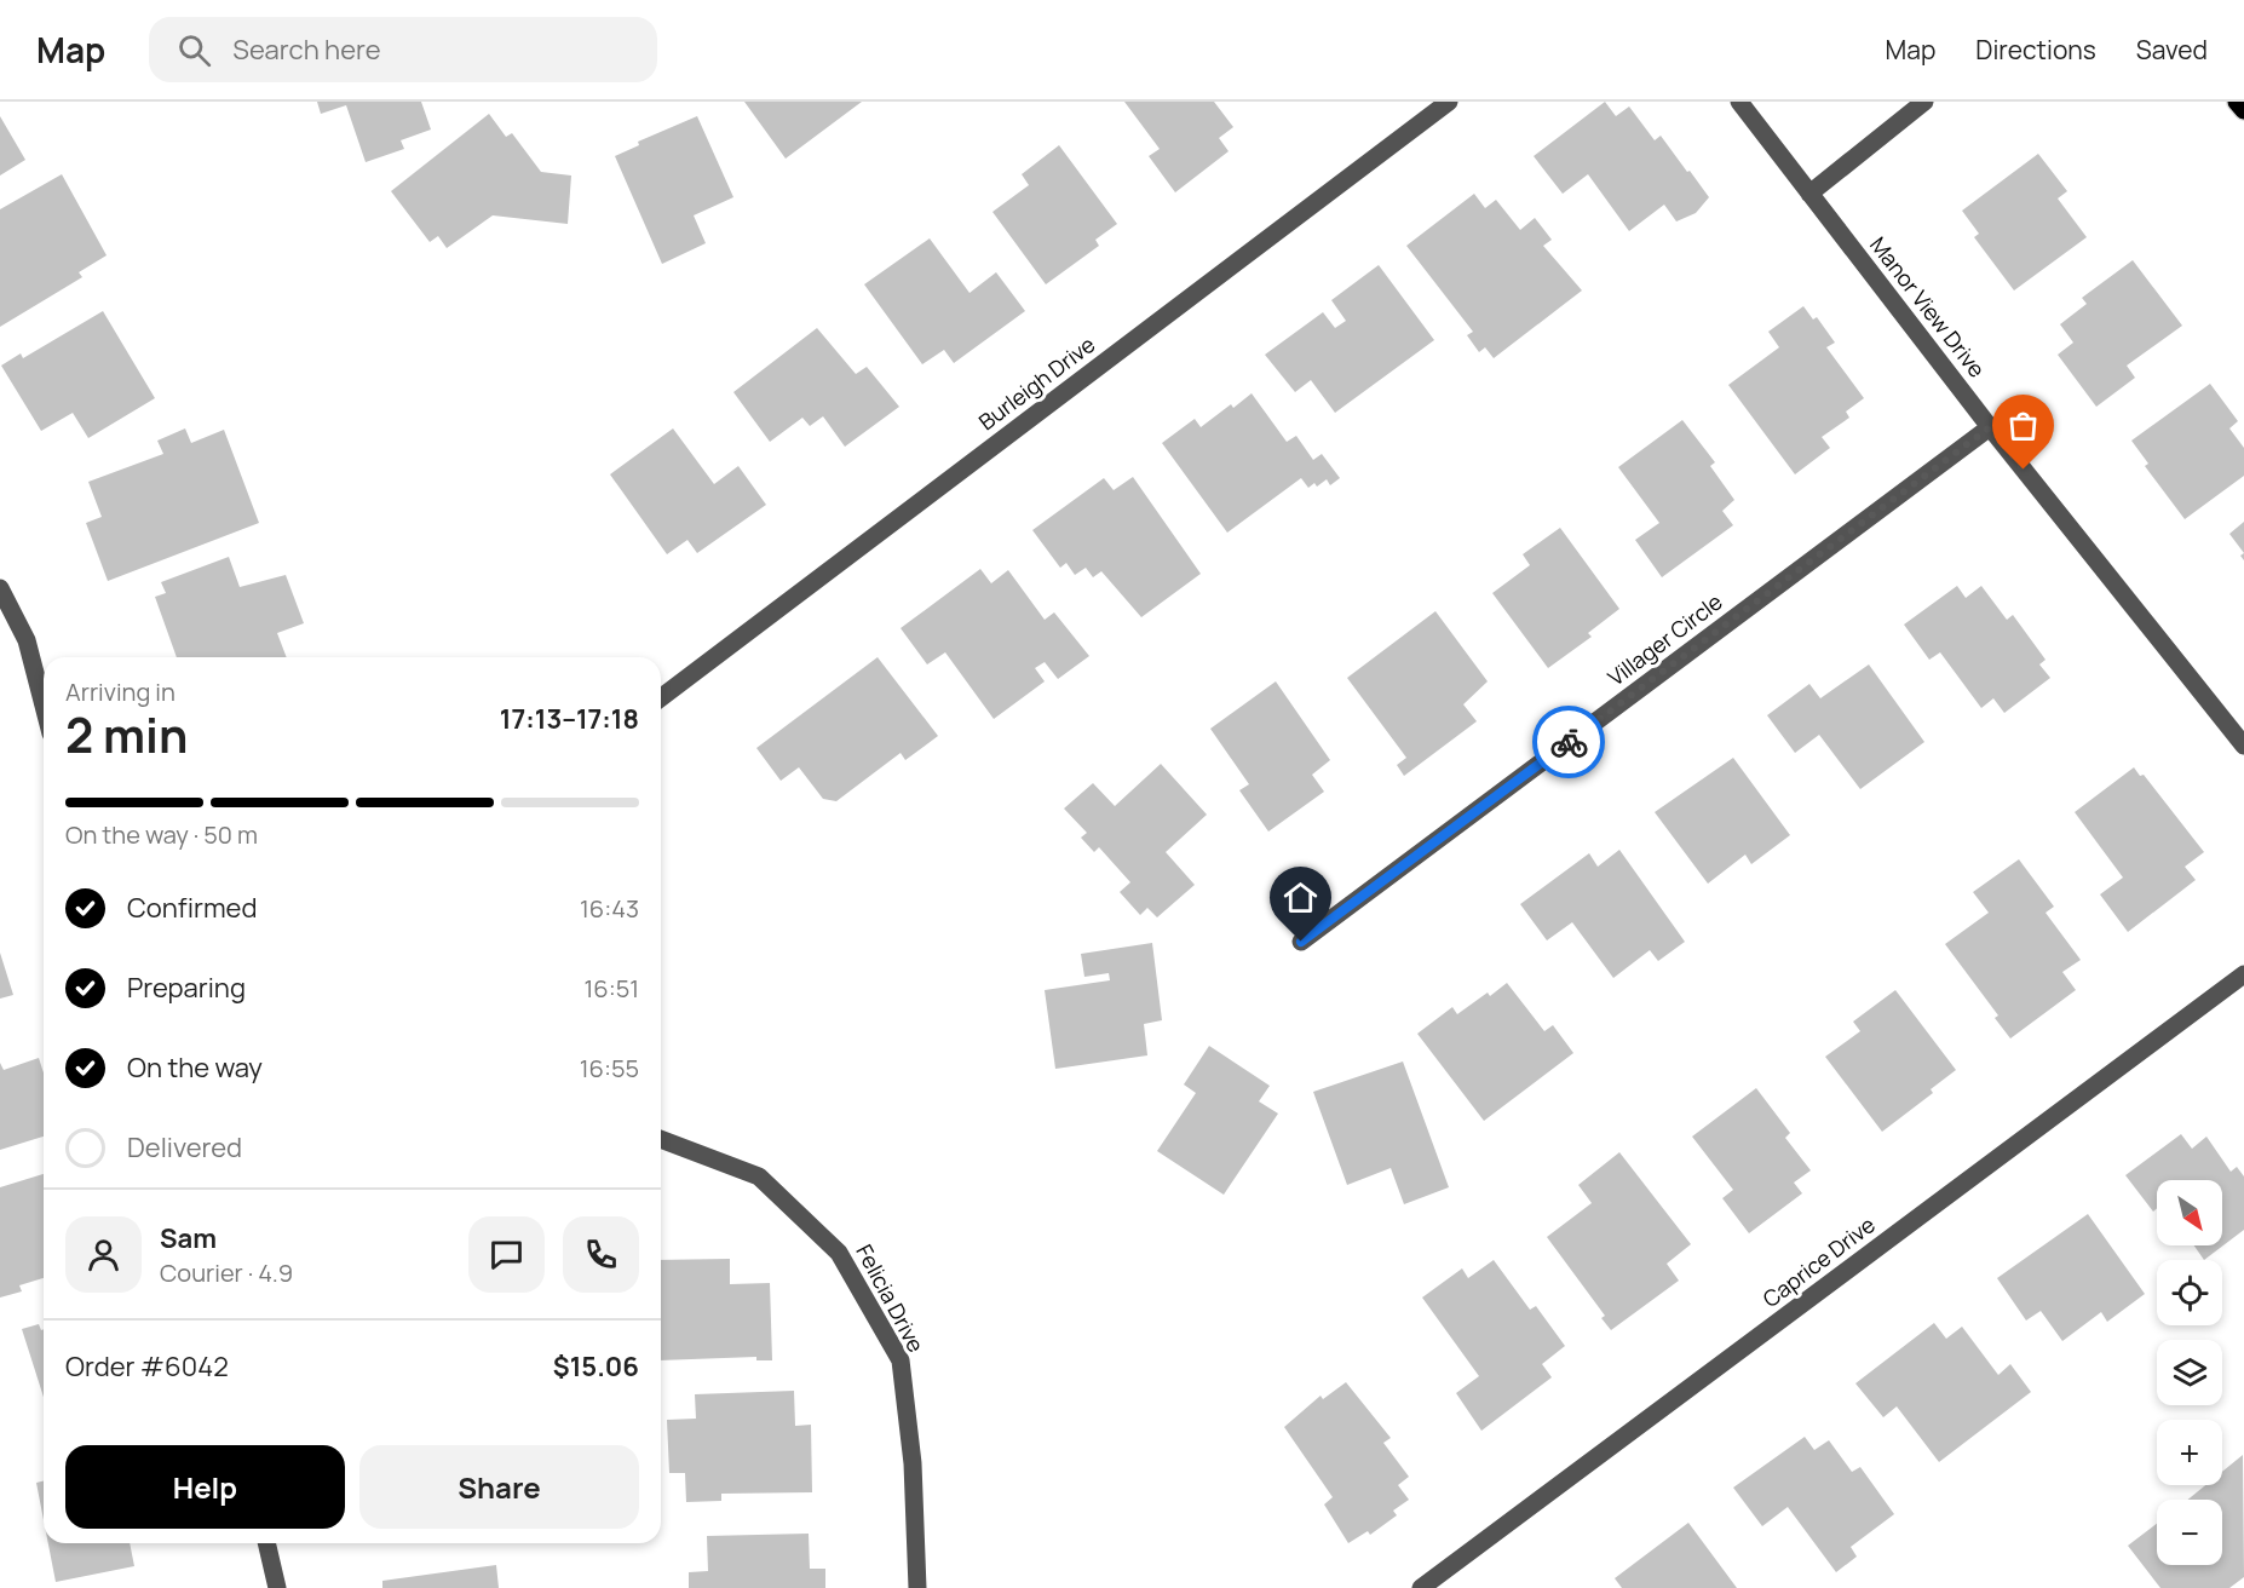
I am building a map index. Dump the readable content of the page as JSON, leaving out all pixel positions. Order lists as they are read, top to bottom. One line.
{"streets":{"street":["Manor View Drive","Burleigh Drive","Villager Circle","Caprice Drive","Felicia Drive"]},"crossings":[["Manor View Drive","Villager Circle"]],"north":"bottom right","page":{"header":"Map","search":"Search here","nav":["Map","Directions","Saved"],"heading":["2 min","Arriving in","17:13–17:18"],"panel":["Sam","Courier · 4.9","Order #6042","$15.06"],"bar":"On the way · 50 m","list":[["Confirmed","16:43"],["Preparing","16:51"],["On the way","16:55"],"Delivered"],"map_buttons":["+","−"],"buttons":["Help","Share"]}}
